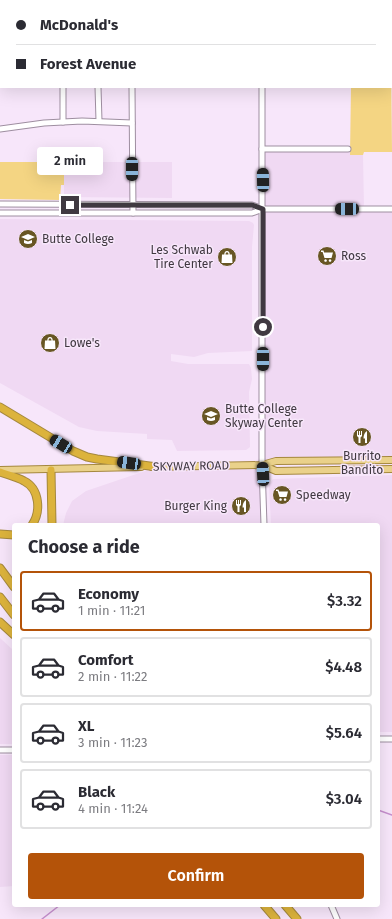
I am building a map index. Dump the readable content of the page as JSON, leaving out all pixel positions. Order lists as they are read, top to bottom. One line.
{"streets":{"main road":["SKYWAY ROAD"]},"places":{"school or university":["Butte College","Butte College Skyway Center"],"supermarket":["Ross","Speedway"],"shop":["Les Schwab Tire Center","Lowe's"],"restaurant":["Burrito Bandito","Burger King"]},"page":{"banner":["McDonald's","Forest Avenue"],"bubble":"2 min","heading":"Choose a ride","list":[{"name":"Economy","note":"1 min · 11:21","value":"$3.32"},{"name":"Comfort","note":"2 min · 11:22","value":"$4.48"},{"name":"XL","note":"3 min · 11:23","value":"$5.64"},{"name":"Black","note":"4 min · 11:24","value":"$3.04"}],"buttons":"Confirm"}}
